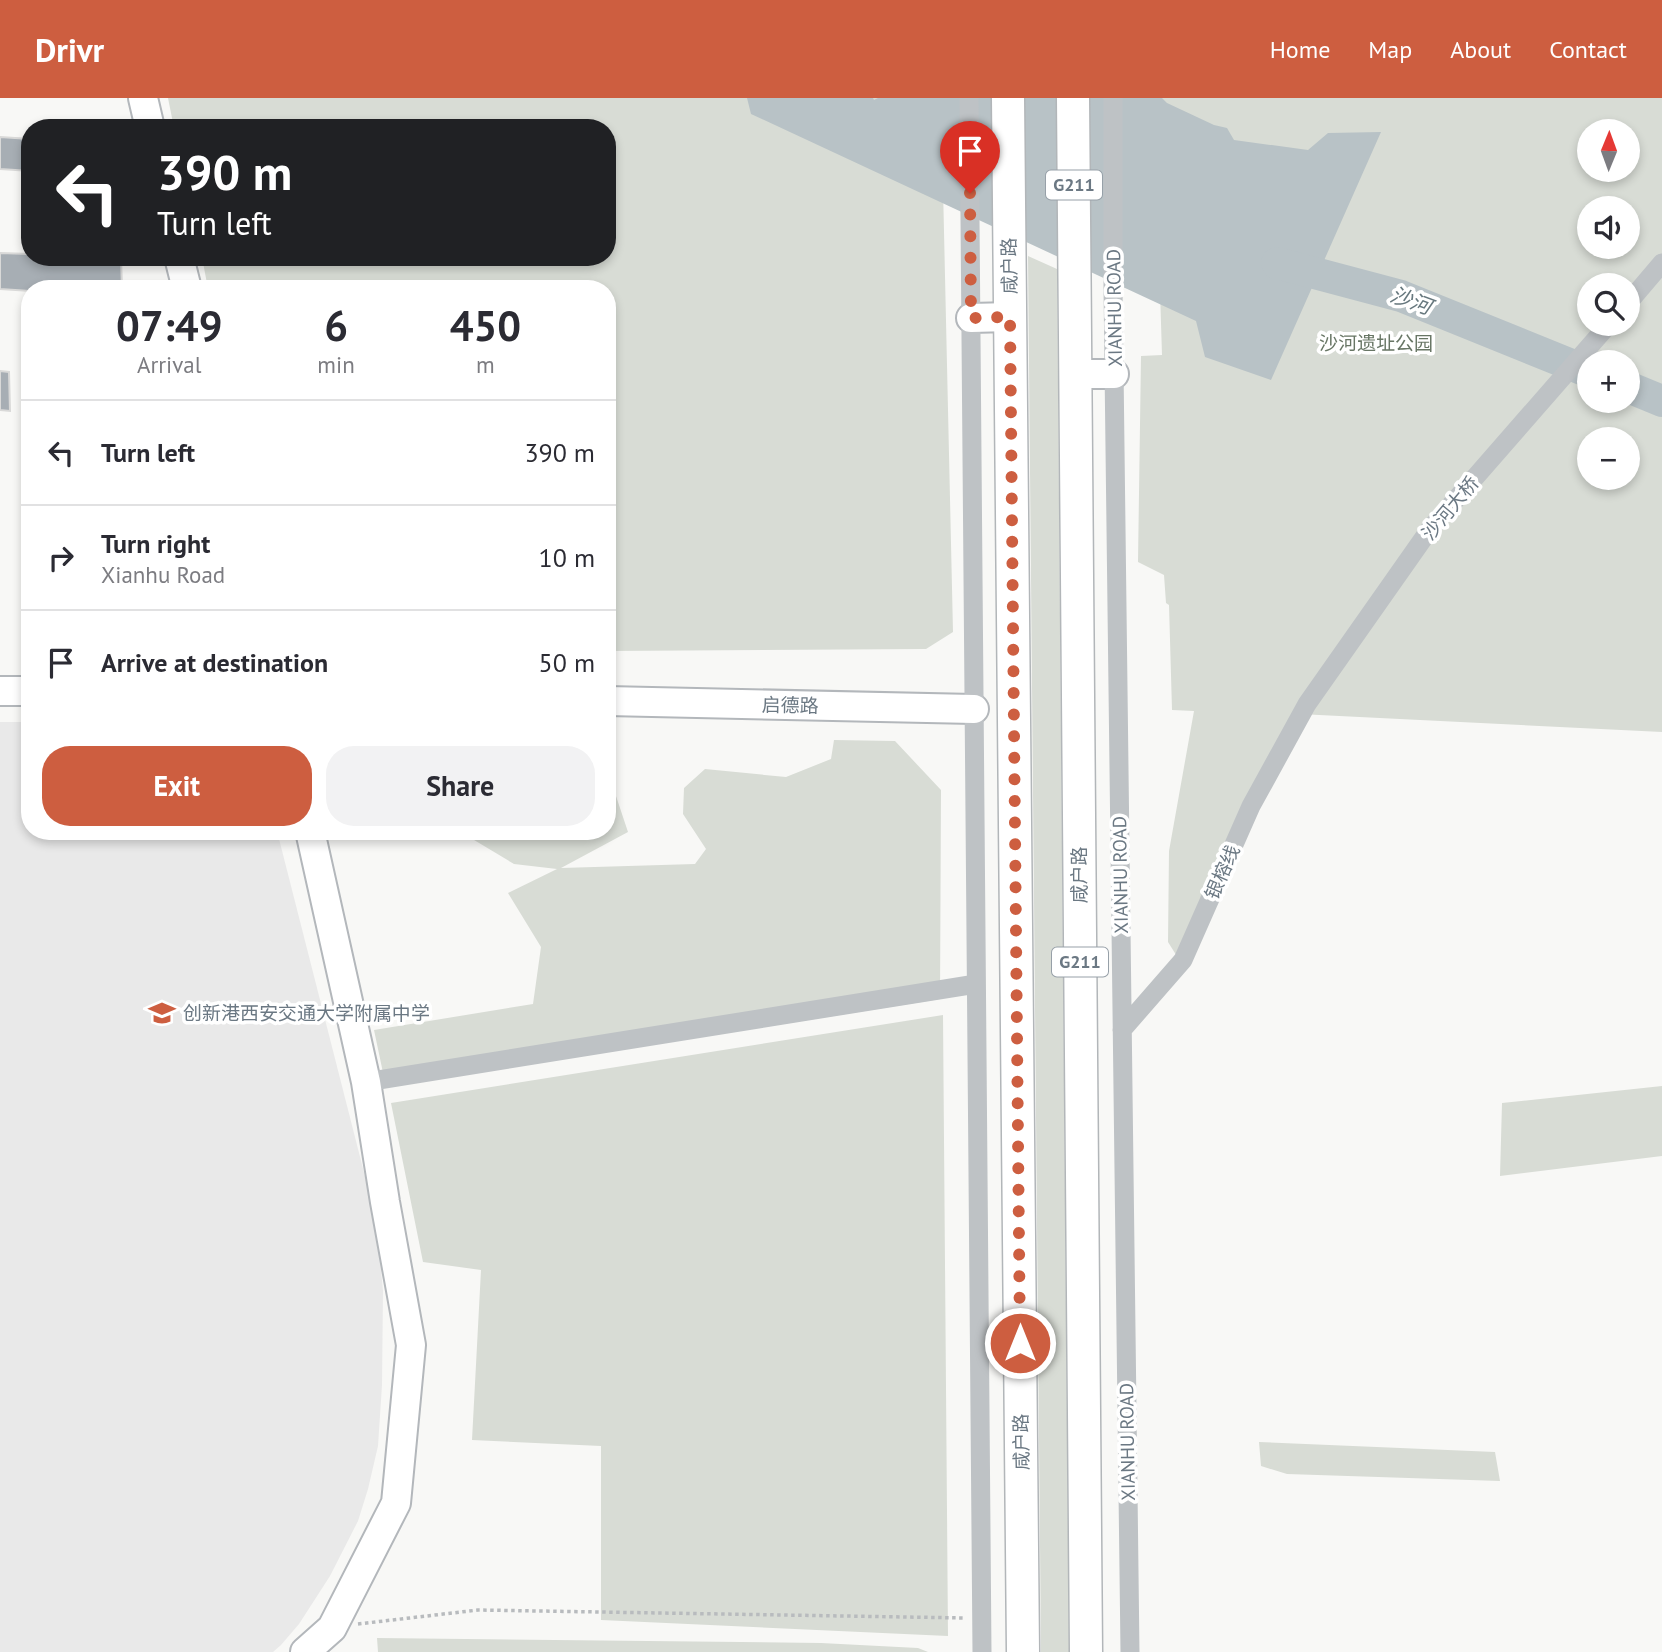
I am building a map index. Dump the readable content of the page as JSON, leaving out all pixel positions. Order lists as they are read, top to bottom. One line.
{"streets":{"main road":["G211","咸户路"],"street":["XIANHU ROAD","沙河大桥","启德路","银榕线"]},"crossings":[["XIANHU ROAD","银榕线"],["沙河大桥","银榕线"]],"water":["沙河"],"parks":["沙河遗址公园"],"places":{"school or university":["创新港西安交通大学附属中学"]},"north":"top","page":{"header":"Drivr","nav":["Home","Map","About","Contact"],"map_buttons":["+","−"],"turn":["390 m","Turn left"],"eta":["07:49","Arrival","6","min","450","m"],"list":[{"name":"Turn left","value":"390 m"},{"name":"Turn right","note":"Xianhu Road","value":"10 m"},{"name":"Arrive at destination","value":"50 m"}],"buttons":["Exit","Share"]}}
